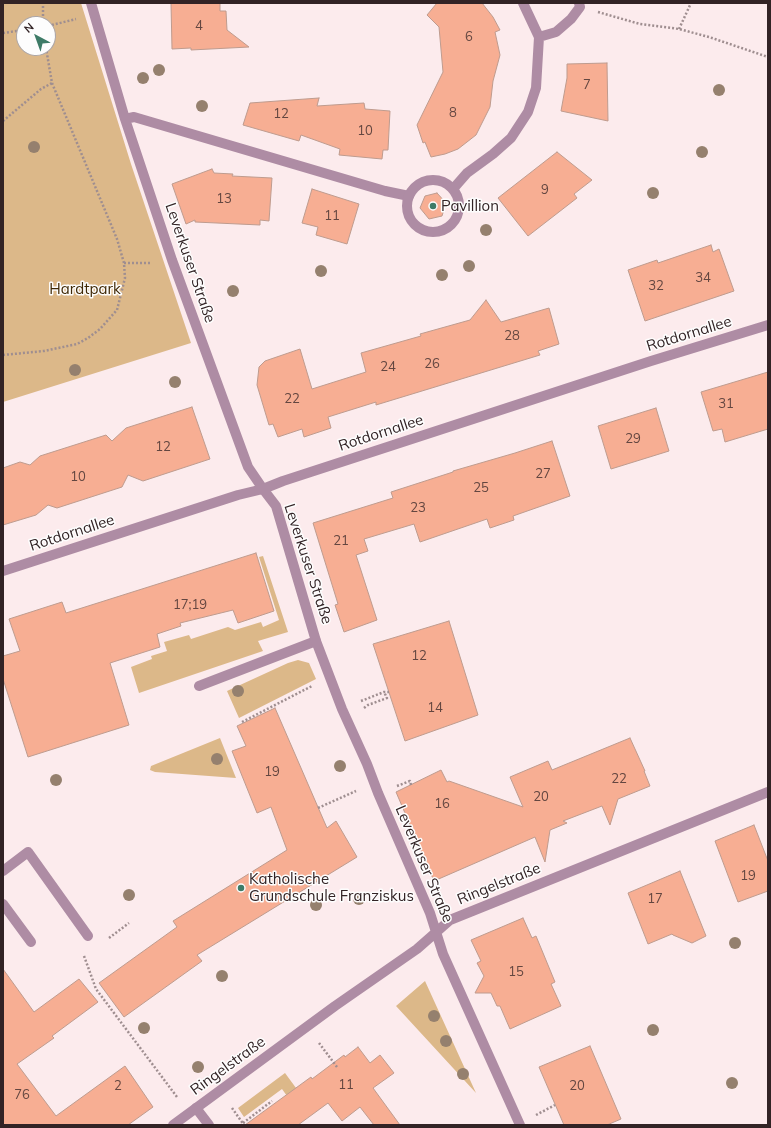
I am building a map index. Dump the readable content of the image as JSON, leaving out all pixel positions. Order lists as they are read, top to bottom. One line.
{"streets":{"street":["Leverkuser Straße","Rotdornallee","Ringelstraße"]},"crossings":[["Leverkuser Straße","Rotdornallee"],["Leverkuser Straße","Ringelstraße"]],"parks":["Hardtpark"],"places":["Pavillion","Katholische Grundschule Franziskus"],"house_numbers":["4","6","7","8","12","10","9","13","11","34","32","28","26","24","22","31","29","12","27","10","25","23","21","17;19","12","14","19","22","20","16","19","17","15","11","2","20","76"],"north":"top left"}
